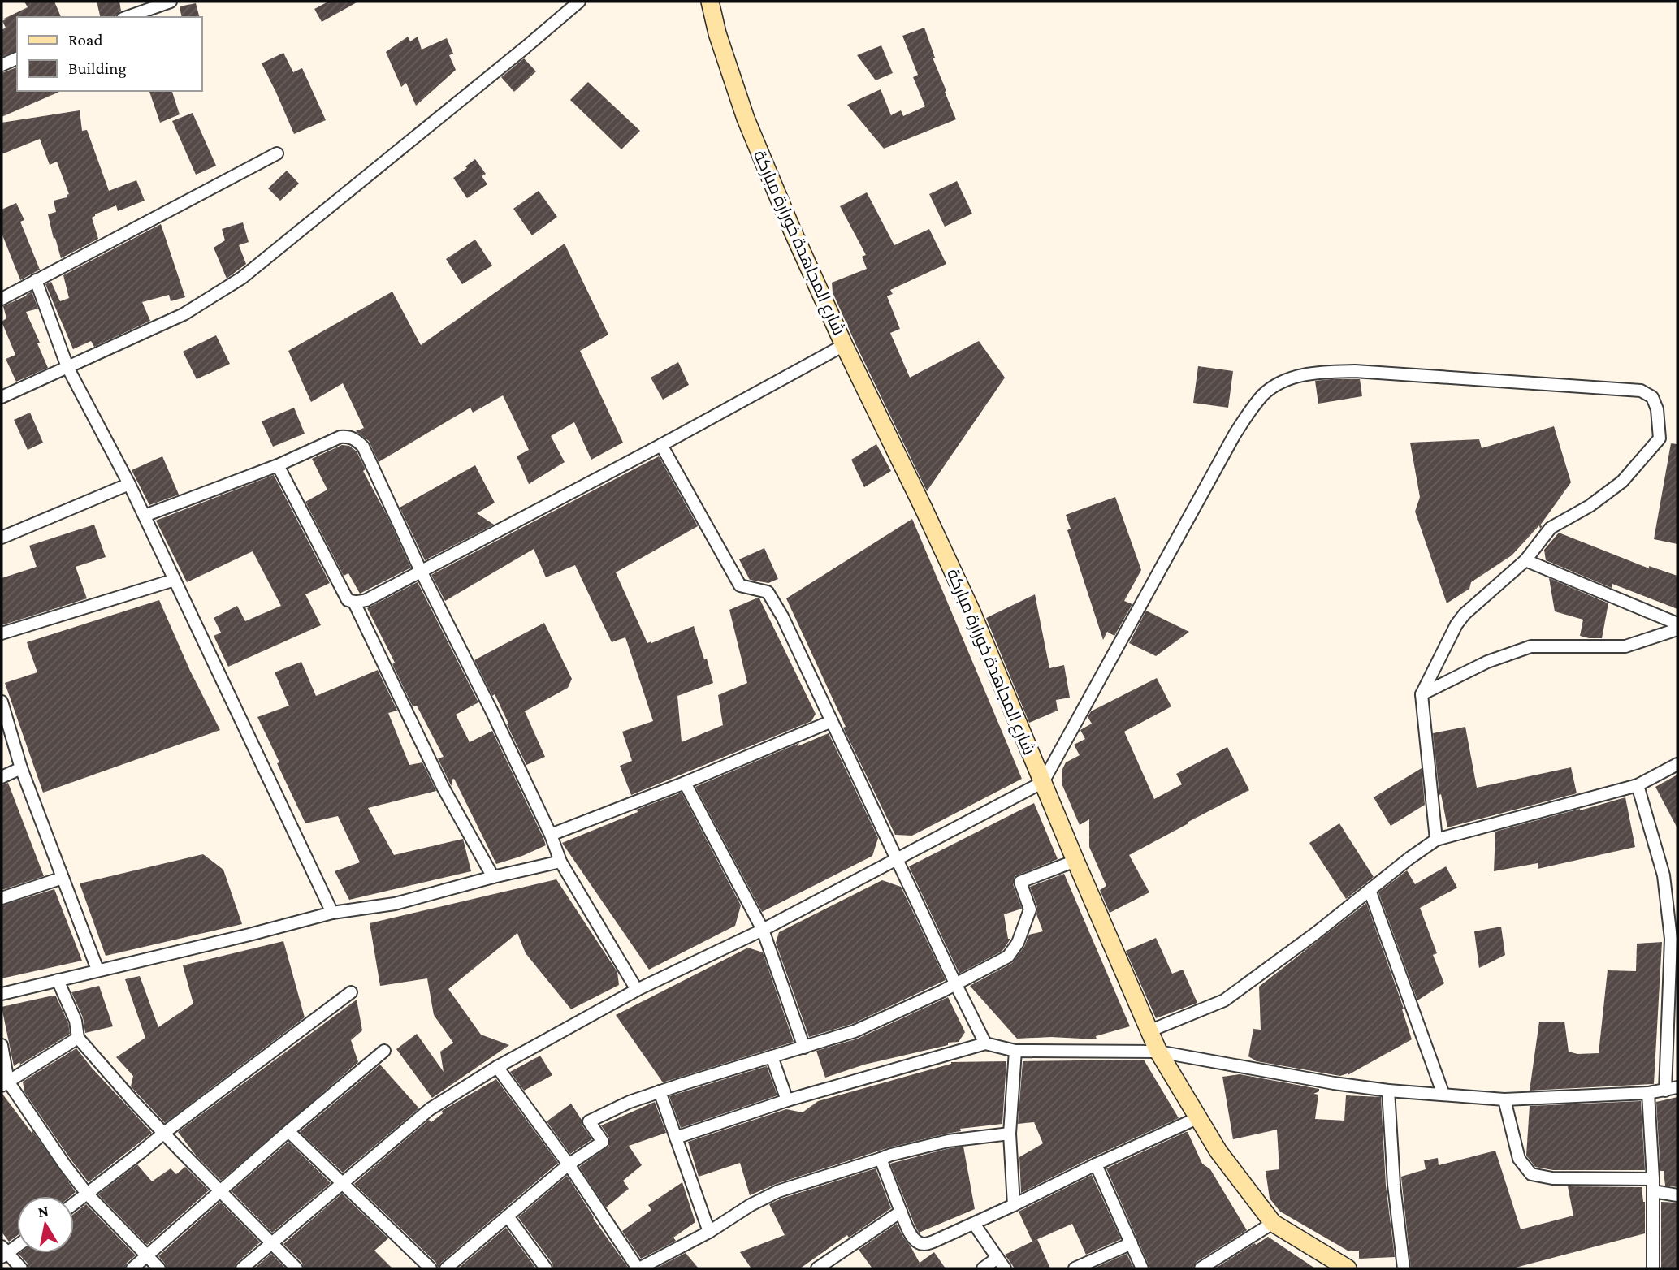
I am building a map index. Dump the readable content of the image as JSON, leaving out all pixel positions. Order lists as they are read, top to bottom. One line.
{"streets":{"street":["شارع المجاهدة خورارة مباركة"]},"legend":["Road","Building"],"north":"top"}
